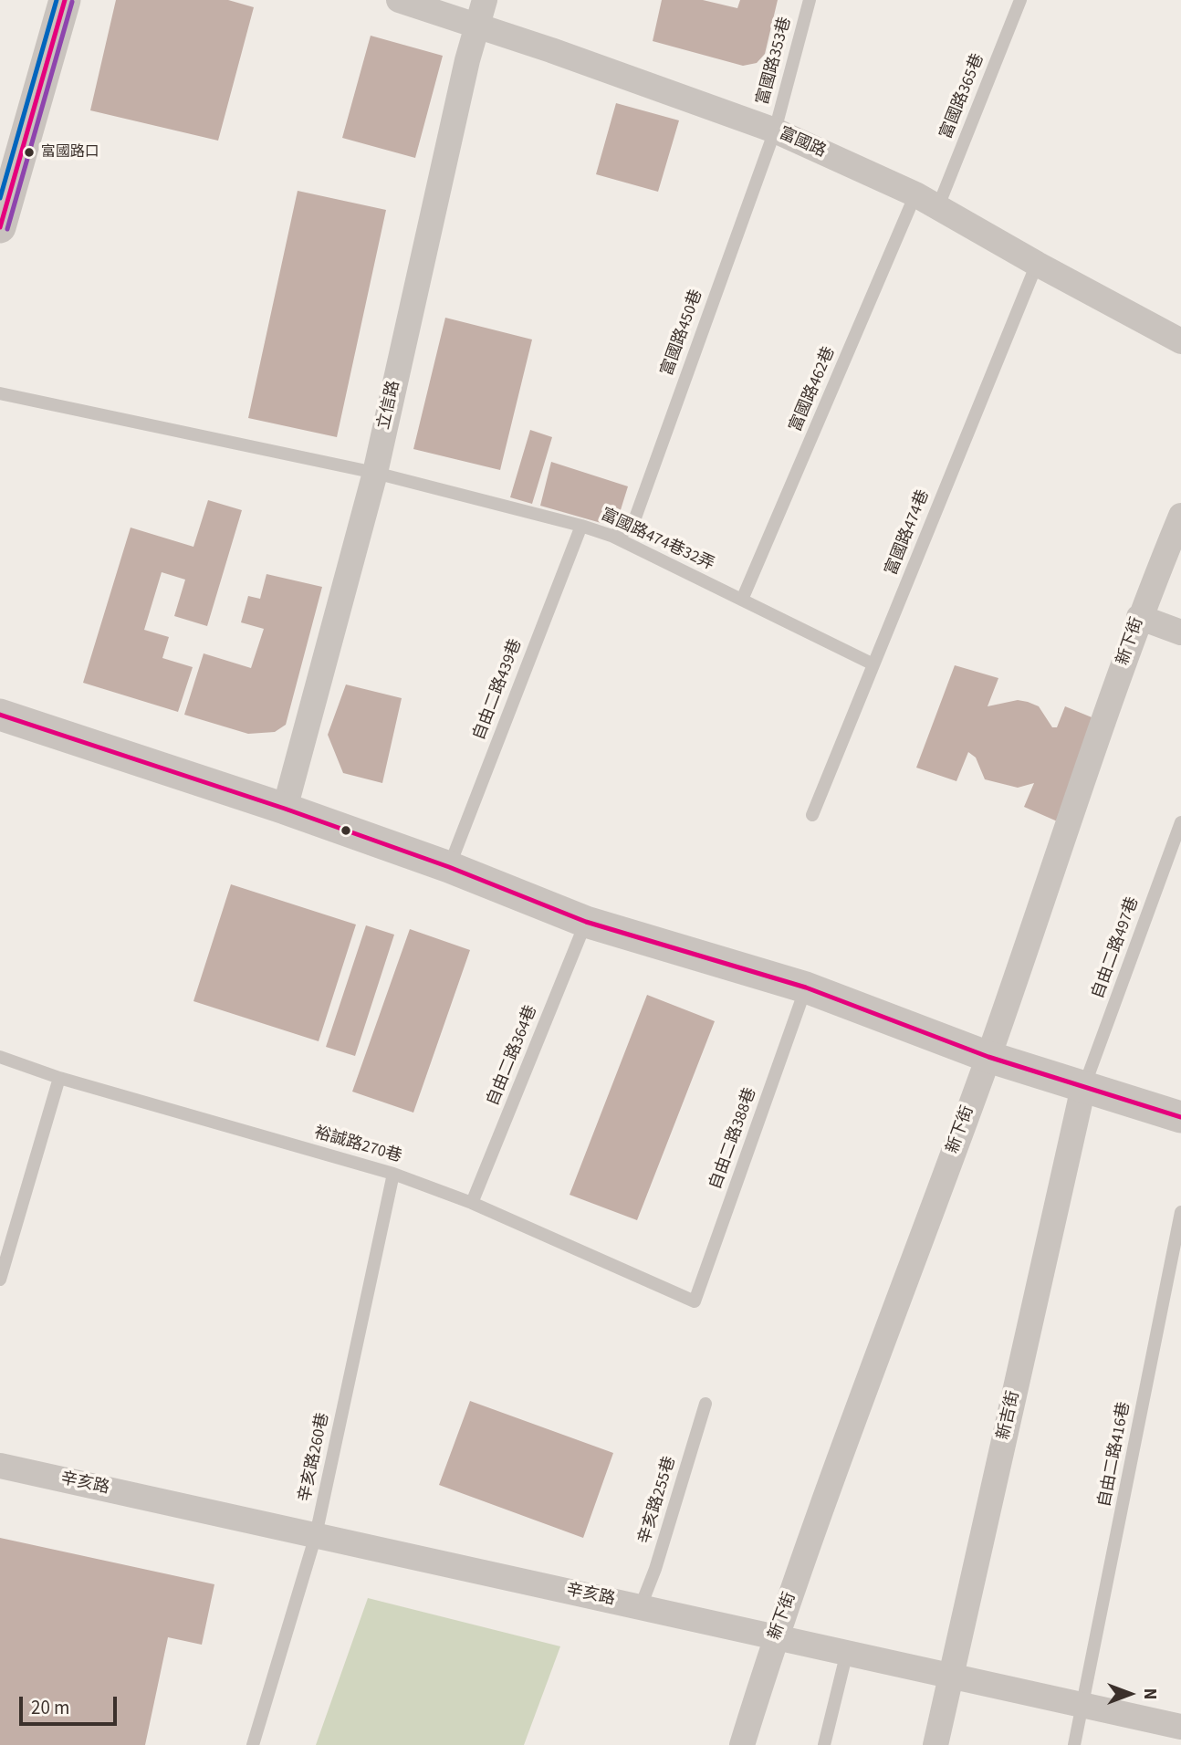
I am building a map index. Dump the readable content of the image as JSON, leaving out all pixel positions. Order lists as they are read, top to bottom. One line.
{"streets":{"street":["富國路","立信路","新下街","新吉街","辛亥路"],"lane":["富國路353巷","富國路365巷","富國路450巷","富國路462巷","富國路474巷","富國路474巷32弄","自由二路439巷","自由二路497巷","自由二路364巷","自由二路388巷","裕誠路270巷","自由二路416巷","辛亥路260巷","辛亥路255巷"]},"crossings":[["富國路353巷","富國路"],["富國路353巷","富國路450巷"],["富國路365巷","富國路"],["富國路","富國路450巷"],["富國路","富國路462巷"],["富國路","立信路"],["富國路","富國路474巷"],["富國路450巷","富國路474巷32弄"],["富國路462巷","富國路474巷32弄"],["立信路","富國路474巷32弄"],["富國路474巷","富國路474巷32弄"],["富國路474巷32弄","自由二路439巷"],["新下街","辛亥路"],["自由二路497巷","新吉街"],["自由二路364巷","裕誠路270巷"],["自由二路388巷","裕誠路270巷"],["裕誠路270巷","辛亥路260巷"],["新吉街","辛亥路"],["自由二路416巷","辛亥路"],["辛亥路260巷","辛亥路"],["辛亥路","辛亥路255巷"]],"places":["富國路口"],"scale_bar":"20 m","north":"right"}
